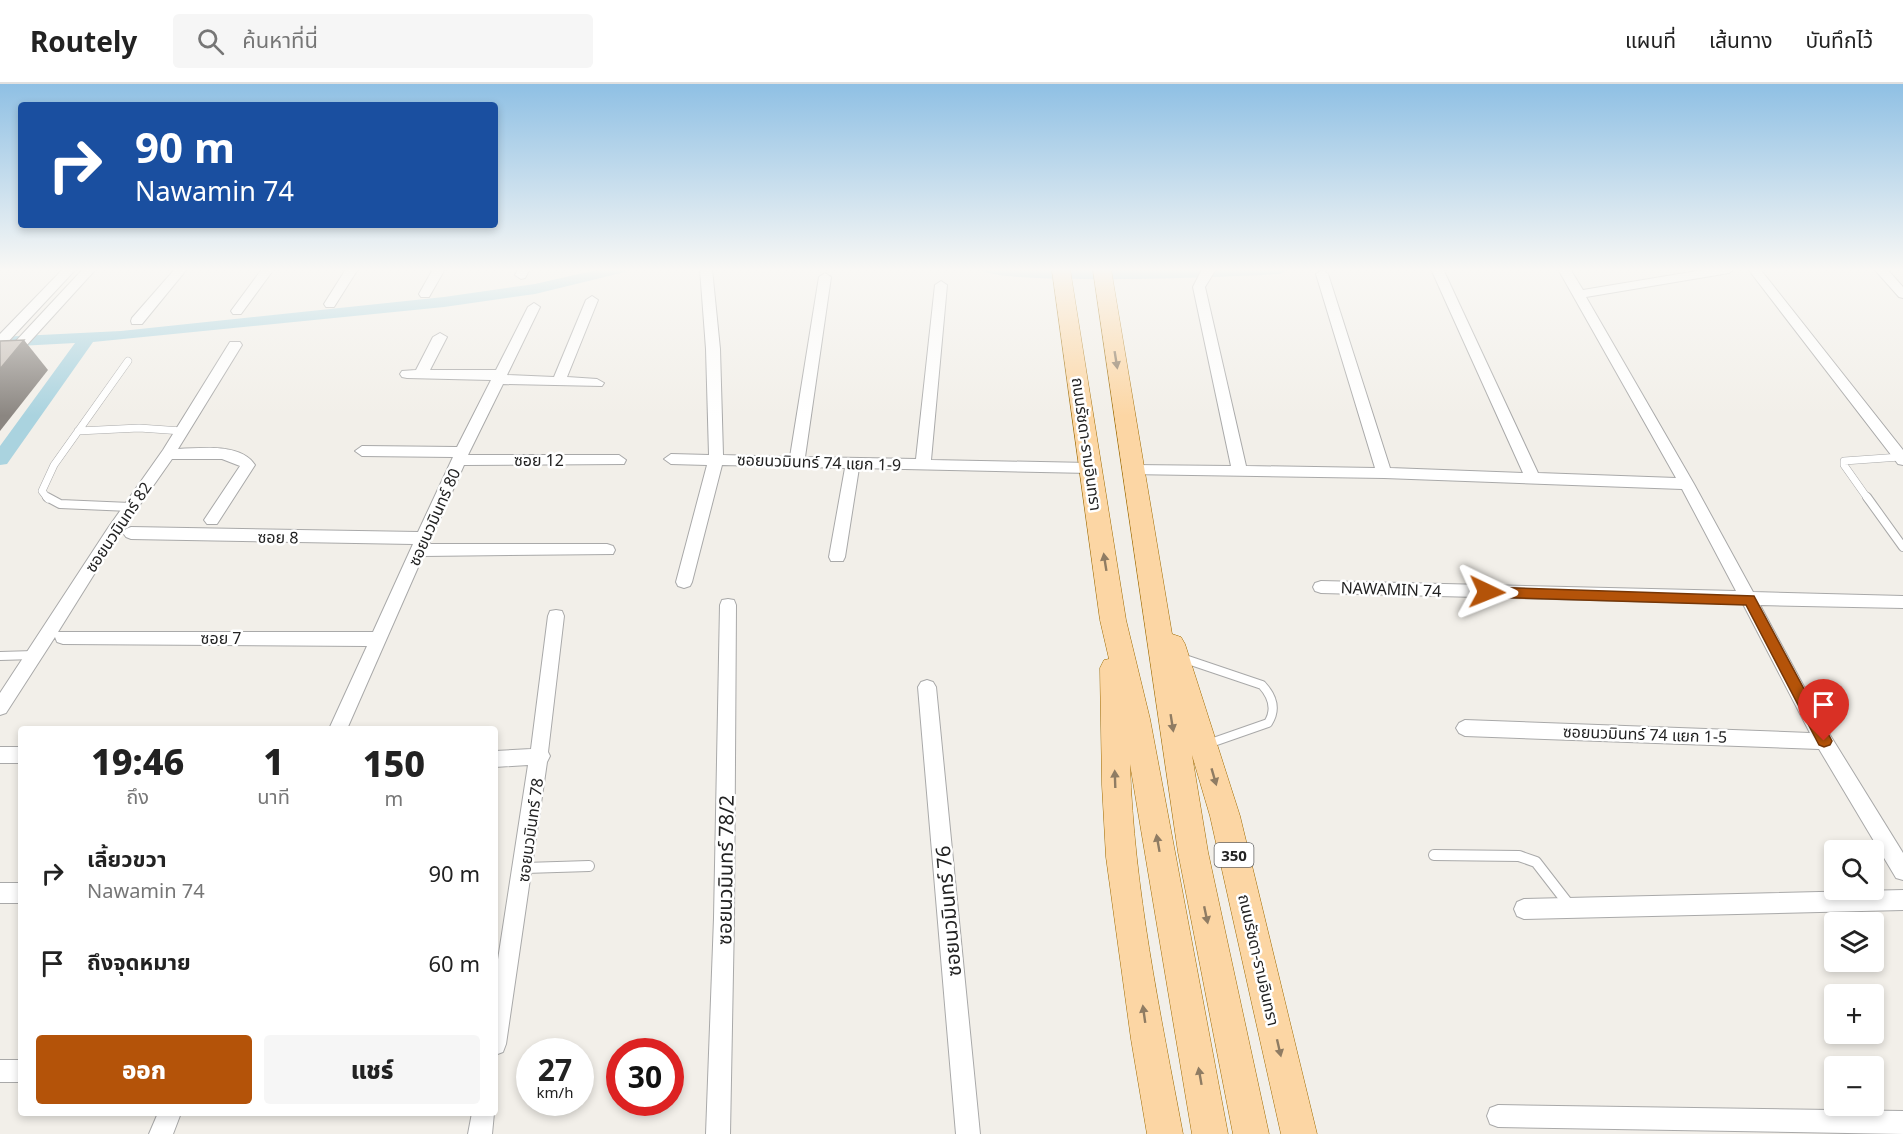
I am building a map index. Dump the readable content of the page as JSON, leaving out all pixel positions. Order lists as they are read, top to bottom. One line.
{"streets":{"main road":["ถนนรัชดา-รามอินทรา","350"],"street":["ซอย 12","ซอยนวมินทร์ 74 แยก 1-9","ซอยนวมินทร์ 80","ซอยนวมินทร์ 82","ซอย 8","NAWAMIN 74","ซอย 7","ซอยนวมินทร์ 74 แยก 1-5","ซอยนวมินทร์ 78","ซอยนวมินทร์ 78/2","ซอยนวมินทร์ 76"]},"crossings":[["ถนนรัชดา-รามอินทรา","ซอยนวมินทร์ 74 แยก 1-9"],["ซอย 12","ซอยนวมินทร์ 80"],["ซอยนวมินทร์ 80","ซอย 8"],["ซอยนวมินทร์ 80","ซอย 7"]],"page":{"header":"Routely","search":"ค้นหาที่นี่","nav":["แผนที่","เส้นทาง","บันทึกไว้"],"turn":["90 m","Nawamin 74"],"eta":["19:46","ถึง","1","นาที","150","m"],"list":[{"name":"เลี้ยวขวา","note":"Nawamin 74","value":"90 m"},{"name":"ถึงจุดหมาย","value":"60 m"}],"map_buttons":["+","−"],"buttons":["ออก","แชร์"],"speed":"27 km/h","limit":"30"}}
